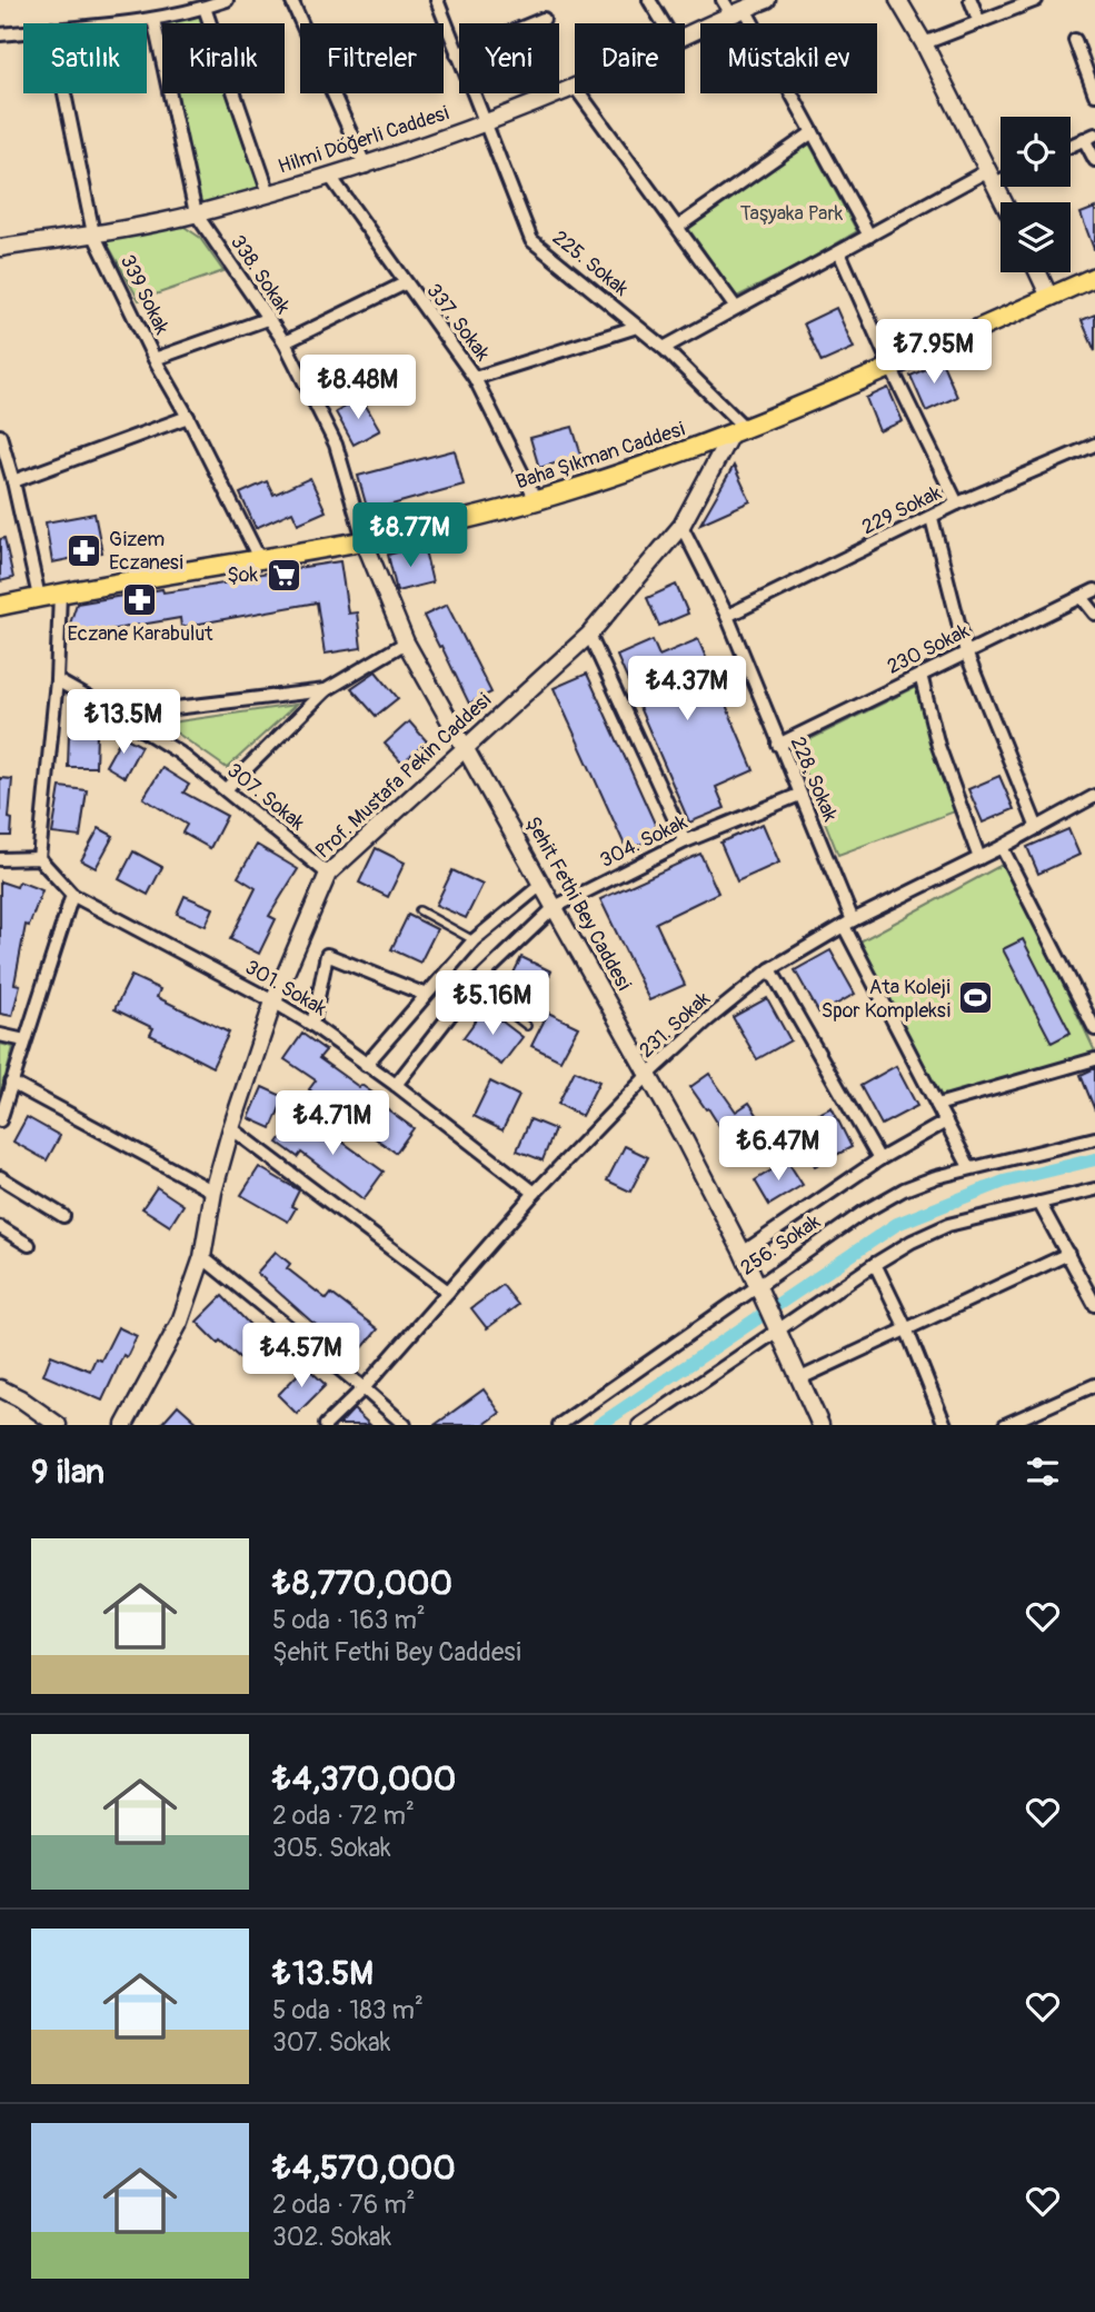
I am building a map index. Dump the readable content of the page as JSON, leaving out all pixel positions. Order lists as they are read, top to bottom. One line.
{"streets":{"main road":["Baha Şıkman Caddesi"],"street":["Hilmi Döğerli Caddesi","225. Sokak","338. Sokak","339 Sokak","337. Sokak","229 Sokak","230 Sokak","Prof. Mustafa Pekin Caddesi","228. Sokak","307. Sokak","304. Sokak","Şehit Fethi Bey Caddesi","301. Sokak","231. Sokak","256. Sokak"]},"crossings":[["Hilmi Döğerli Caddesi","225. Sokak"],["Hilmi Döğerli Caddesi","338. Sokak"],["Hilmi Döğerli Caddesi","339 Sokak"],["Hilmi Döğerli Caddesi","337. Sokak"],["225. Sokak","Baha Şıkman Caddesi"],["225. Sokak","Prof. Mustafa Pekin Caddesi"],["338. Sokak","Baha Şıkman Caddesi"],["338. Sokak","Şehit Fethi Bey Caddesi"],["339 Sokak","Baha Şıkman Caddesi"],["337. Sokak","Baha Şıkman Caddesi"],["Baha Şıkman Caddesi","Prof. Mustafa Pekin Caddesi"],["Baha Şıkman Caddesi","Şehit Fethi Bey Caddesi"],["229 Sokak","228. Sokak"],["230 Sokak","228. Sokak"],["Prof. Mustafa Pekin Caddesi","228. Sokak"],["Prof. Mustafa Pekin Caddesi","307. Sokak"],["Prof. Mustafa Pekin Caddesi","Şehit Fethi Bey Caddesi"],["Prof. Mustafa Pekin Caddesi","301. Sokak"],["228. Sokak","304. Sokak"],["228. Sokak","231. Sokak"],["228. Sokak","256. Sokak"],["304. Sokak","Şehit Fethi Bey Caddesi"],["304. Sokak","301. Sokak"],["Şehit Fethi Bey Caddesi","231. Sokak"],["Şehit Fethi Bey Caddesi","256. Sokak"],["301. Sokak","231. Sokak"]],"parks":["Taşyaka Park"],"places":{"pharmacy":["Gizem Eczanesi","Eczane Karabulut"],"supermarket":["Şok"],"sports":["Ata Koleji Spor Kompleksi"]},"page":{"chip":["Satılık","Kiralık","Filtreler","Yeni","Daire","Müstakil ev"],"price":["₺7.95M","₺8.48M","₺8.77M","₺4.37M","₺13.5M","₺5.16M","₺4.71M","₺6.47M","₺4.57M"],"heading":"9 ilan","list":[{"name":"₺8,770,000","note":"5 oda · 163 m² · Şehit Fethi Bey Caddesi"},{"name":"₺4,370,000","note":"2 oda · 72 m² · 305. Sokak"},{"name":"₺13.5M","note":"5 oda · 183 m² · 307. Sokak"},{"name":"₺4,570,000","note":"2 oda · 76 m² · 302. Sokak"}]}}
